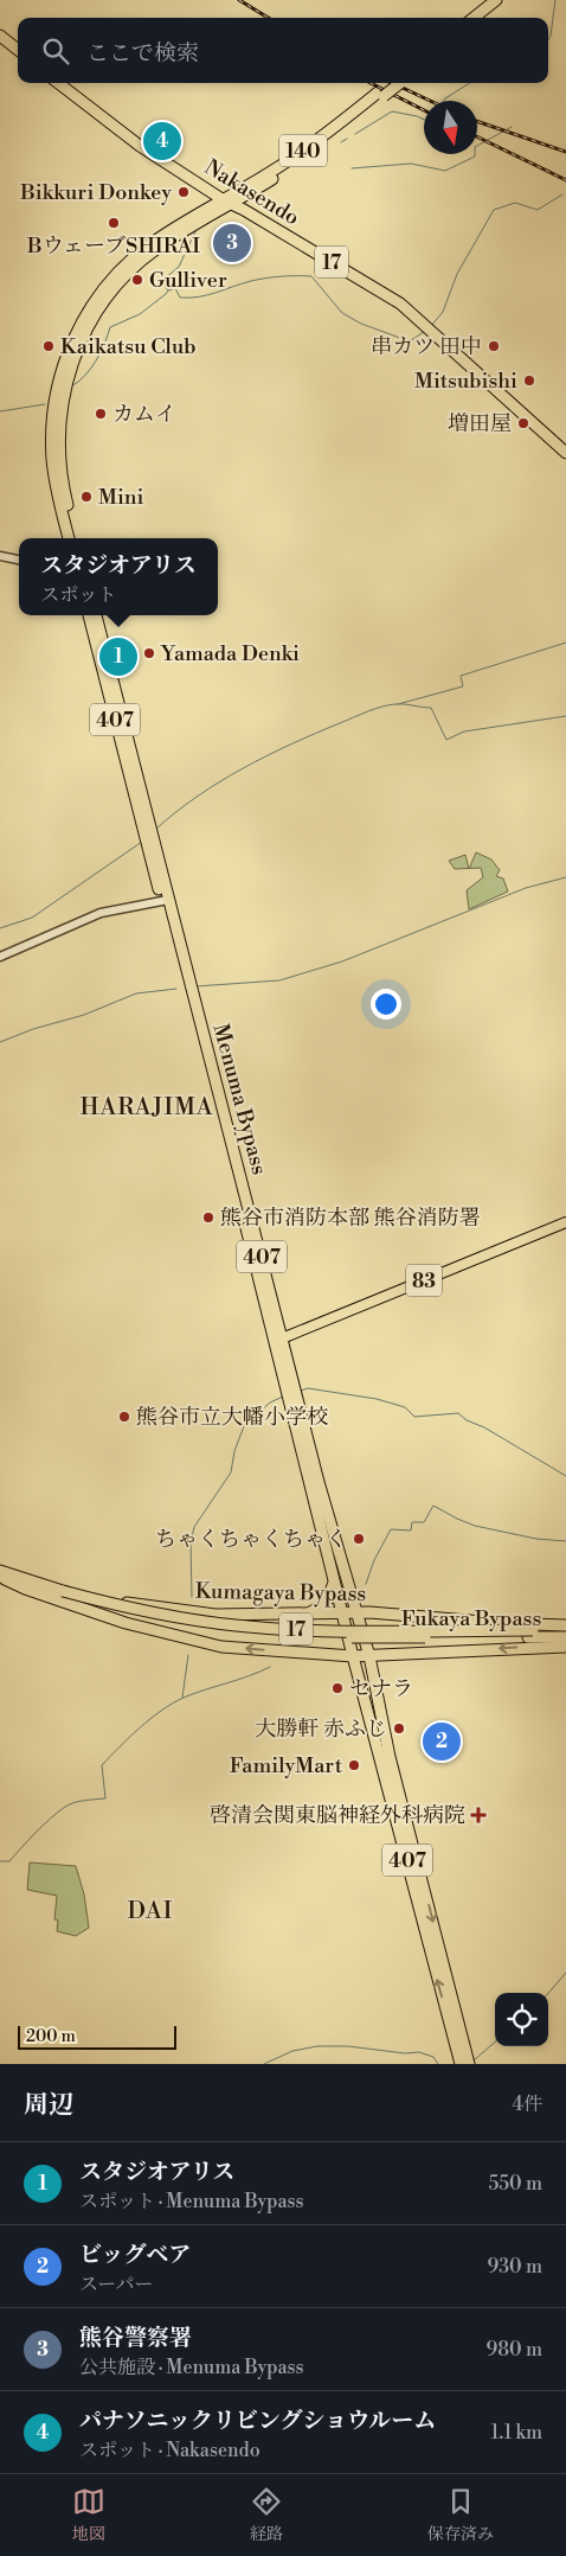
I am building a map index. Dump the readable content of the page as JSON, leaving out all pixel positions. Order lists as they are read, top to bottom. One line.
{"streets":{"highway":["140","Nakasendo","17","407","Menuma Bypass","Kumagaya Bypass","Fukaya Bypass"],"main road":["83"]},"crossings":[["140","Nakasendo"],["17","407"],["17","Kumagaya Bypass"],["407","Menuma Bypass"],["407","Kumagaya Bypass"],["Menuma Bypass","83"],["Menuma Bypass","Kumagaya Bypass"],["Kumagaya Bypass","Fukaya Bypass"]],"districts":["HARAJIMA","DAI"],"places":{"other":["Bikkuri Donkey","BウェーブSHIRAI","Gulliver","Kaikatsu Club","串カツ 田中","Mitsubishi","カムイ","増田屋","Mini","Yamada Denki","熊谷市消防本部 熊谷消防署","熊谷市立大幡小学校","ちゃくちゃくちゃく","セナラ","大勝軒 赤ふじ","FamilyMart"],"health":["啓清会関東脳神経外科病院"]},"scale_bar":"200 m","north":"bottom","page":{"search":"ここで検索","pins":["4","3","1","2"],"popup":["スタジオアリス","スポット"],"scale":"200 m","heading":["周辺","4件"],"list":[{"mark":"1","name":"スタジオアリス","note":"スポット · Menuma Bypass","value":"550 m"},{"mark":"2","name":"ビッグベア","note":"スーパー","value":"930 m"},{"mark":"3","name":"熊谷警察署","note":"公共施設 · Menuma Bypass","value":"980 m"},{"mark":"4","name":"パナソニックリビングショウルーム","note":"スポット · Nakasendo","value":"1.1 km"}],"nav":["地図","経路","保存済み"]}}
